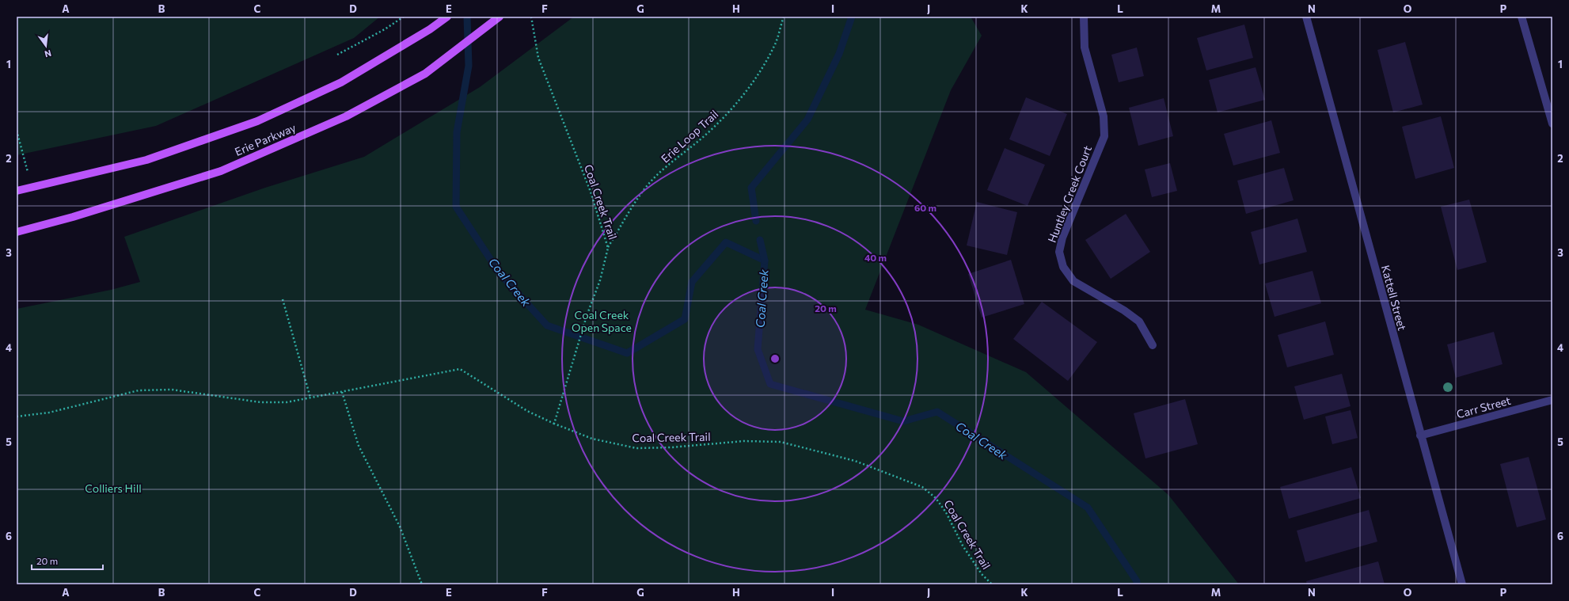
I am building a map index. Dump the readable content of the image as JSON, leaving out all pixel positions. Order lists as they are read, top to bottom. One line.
{"streets":{"main road":["Erie Parkway"],"street":["Huntley Creek Court","Kattell Street","Carr Street"],"path":["Erie Loop Trail","Coal Creek Trail"]},"crossings":[["Erie Loop Trail","Coal Creek Trail"],["Kattell Street","Carr Street"]],"water":["Coal Creek"],"parks":["Coal Creek Open Space","Colliers Hill"],"scale_bar":"20 m","north":"bottom","grid":{"columns":["A","B","C","D","E","F","G","H","I","J","K","L","M","N","O","P"],"rows":["1","2","3","4","5","6"]},"rings":["60 m","40 m","20 m"]}
